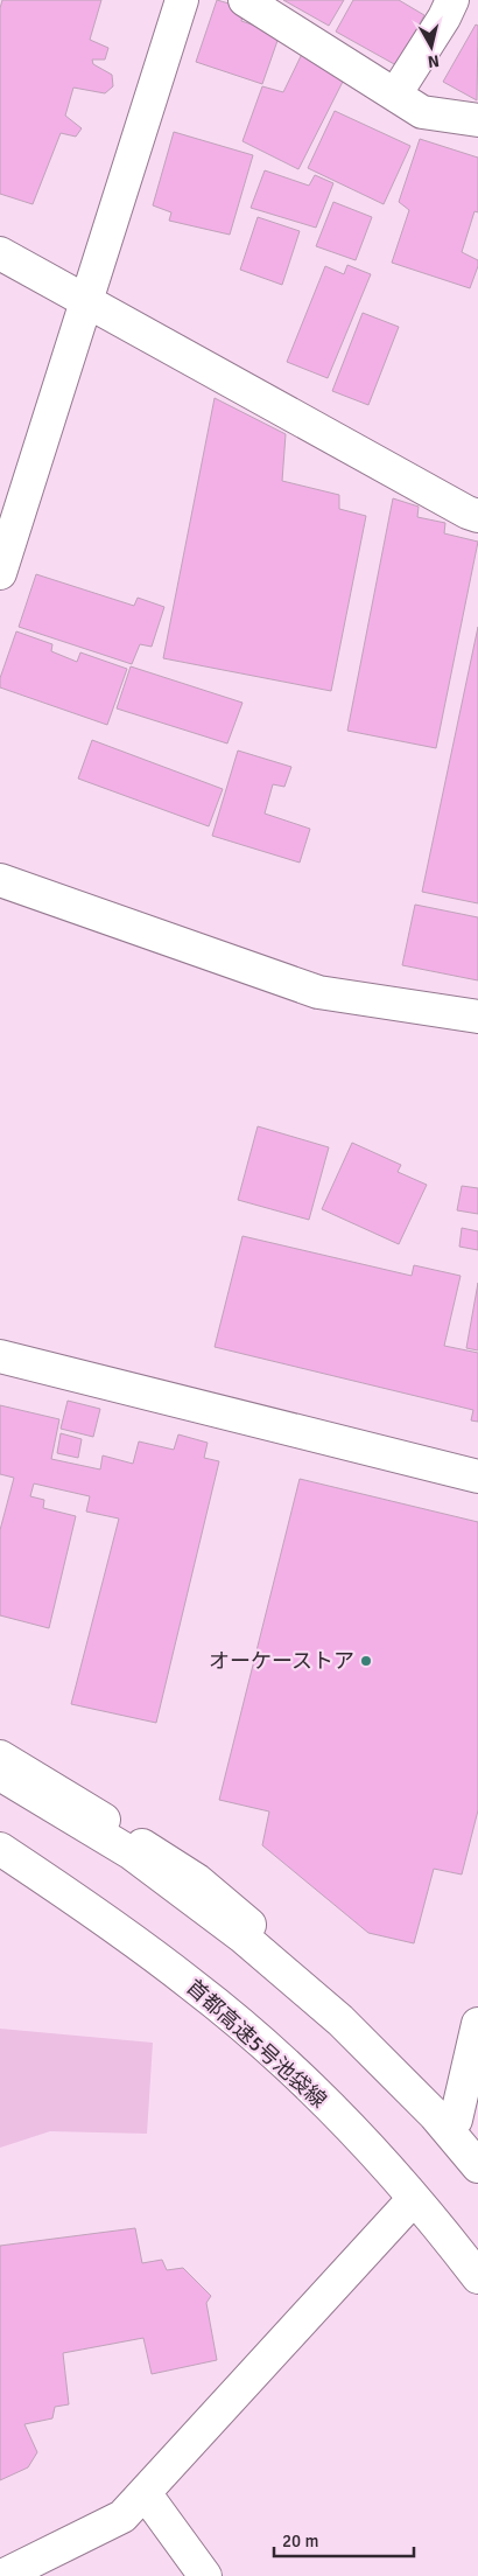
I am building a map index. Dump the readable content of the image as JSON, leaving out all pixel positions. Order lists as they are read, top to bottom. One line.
{"streets":{"main road":["首都高速5号池袋線"]},"places":["オーケーストア"],"scale_bar":"20 m","north":"bottom"}
